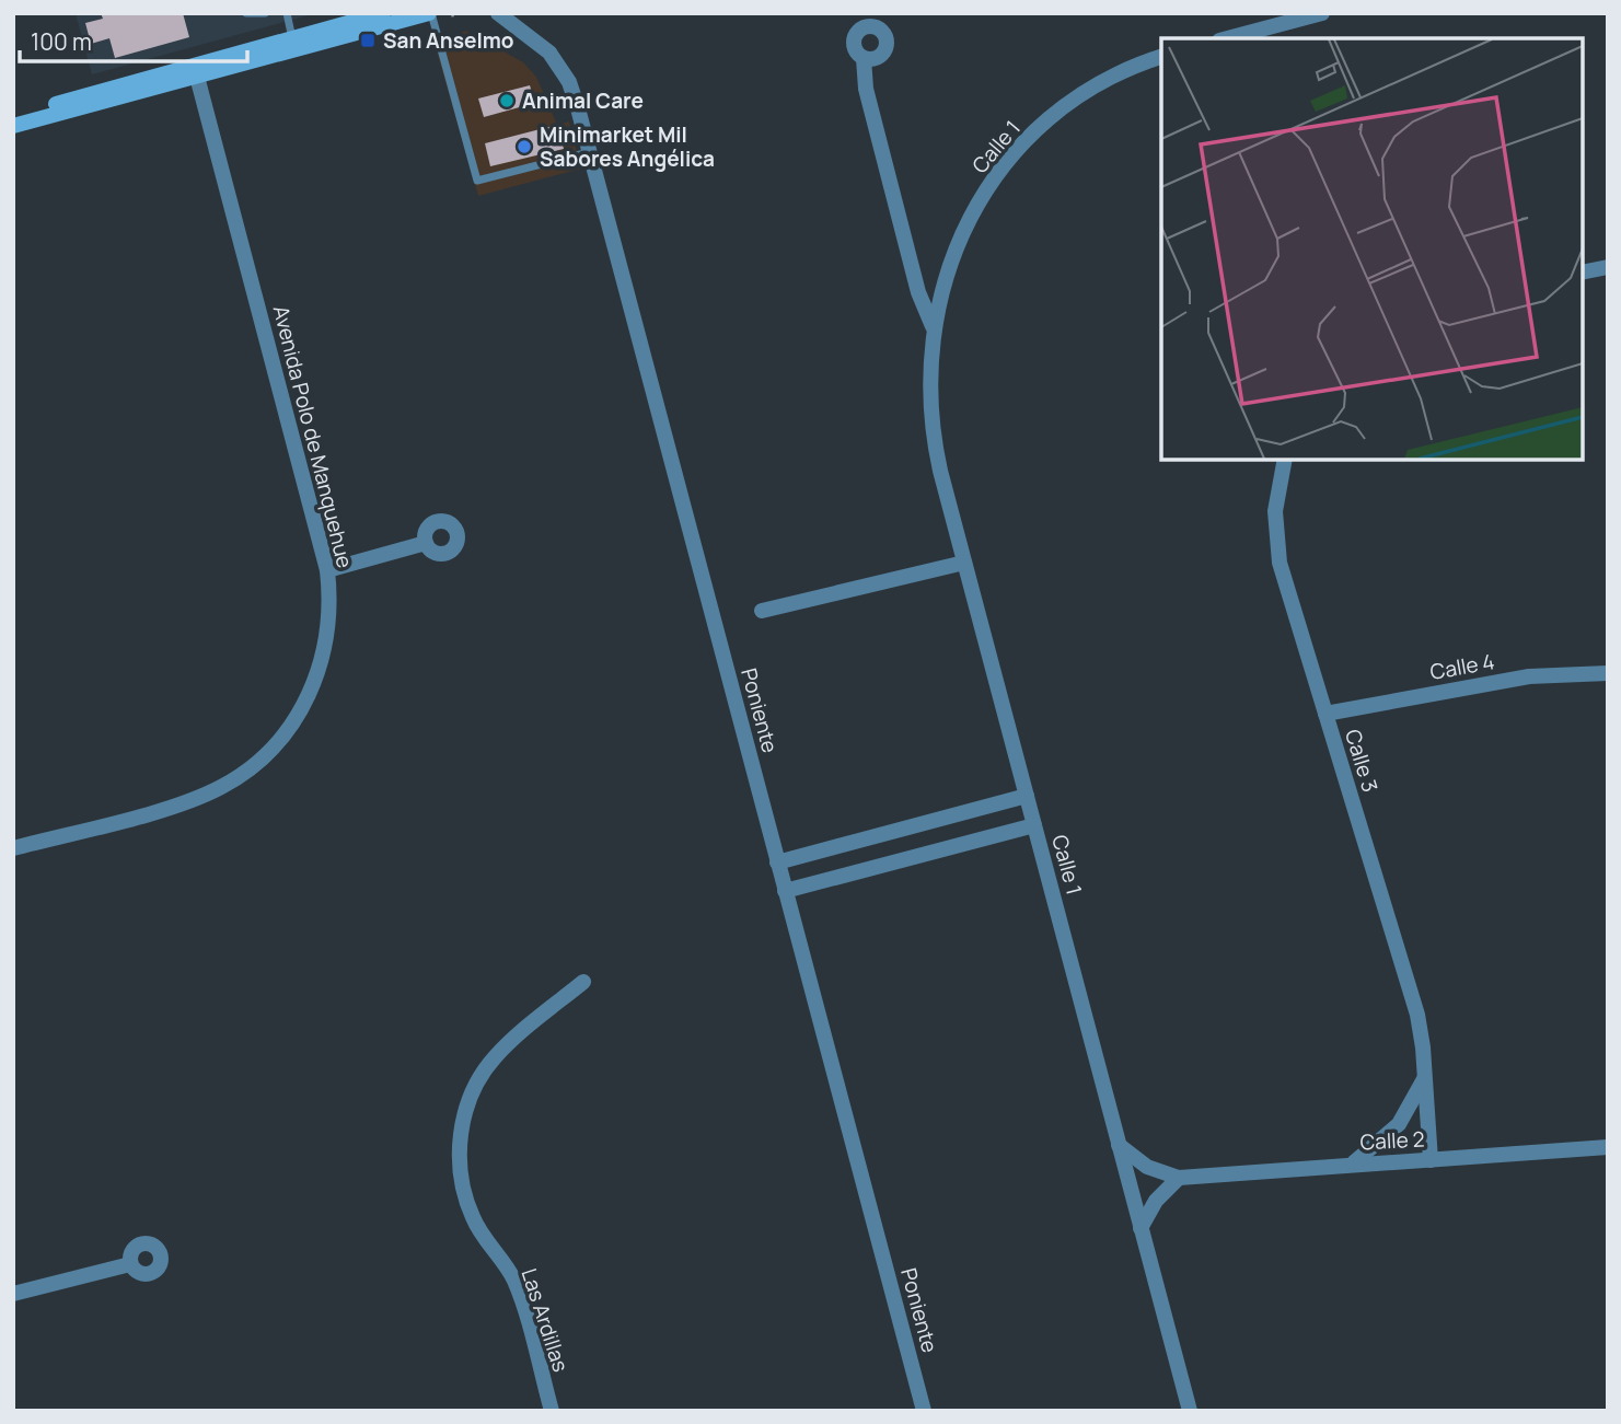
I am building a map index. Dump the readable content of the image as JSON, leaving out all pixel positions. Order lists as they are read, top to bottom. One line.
{"streets":{"street":["Calle 1","Avenida Polo de Manquehue","Calle 4","Poniente","Calle 3","Calle 2","Las Ardillas"]},"crossings":[["Calle 1","Calle 2"],["Calle 4","Calle 3"],["Calle 3","Calle 2"]],"places":{"transit":["San Anselmo"],"other":["Animal Care","Minimarket Mil Sabores Angélica"]},"scale_bar":"100 m"}
